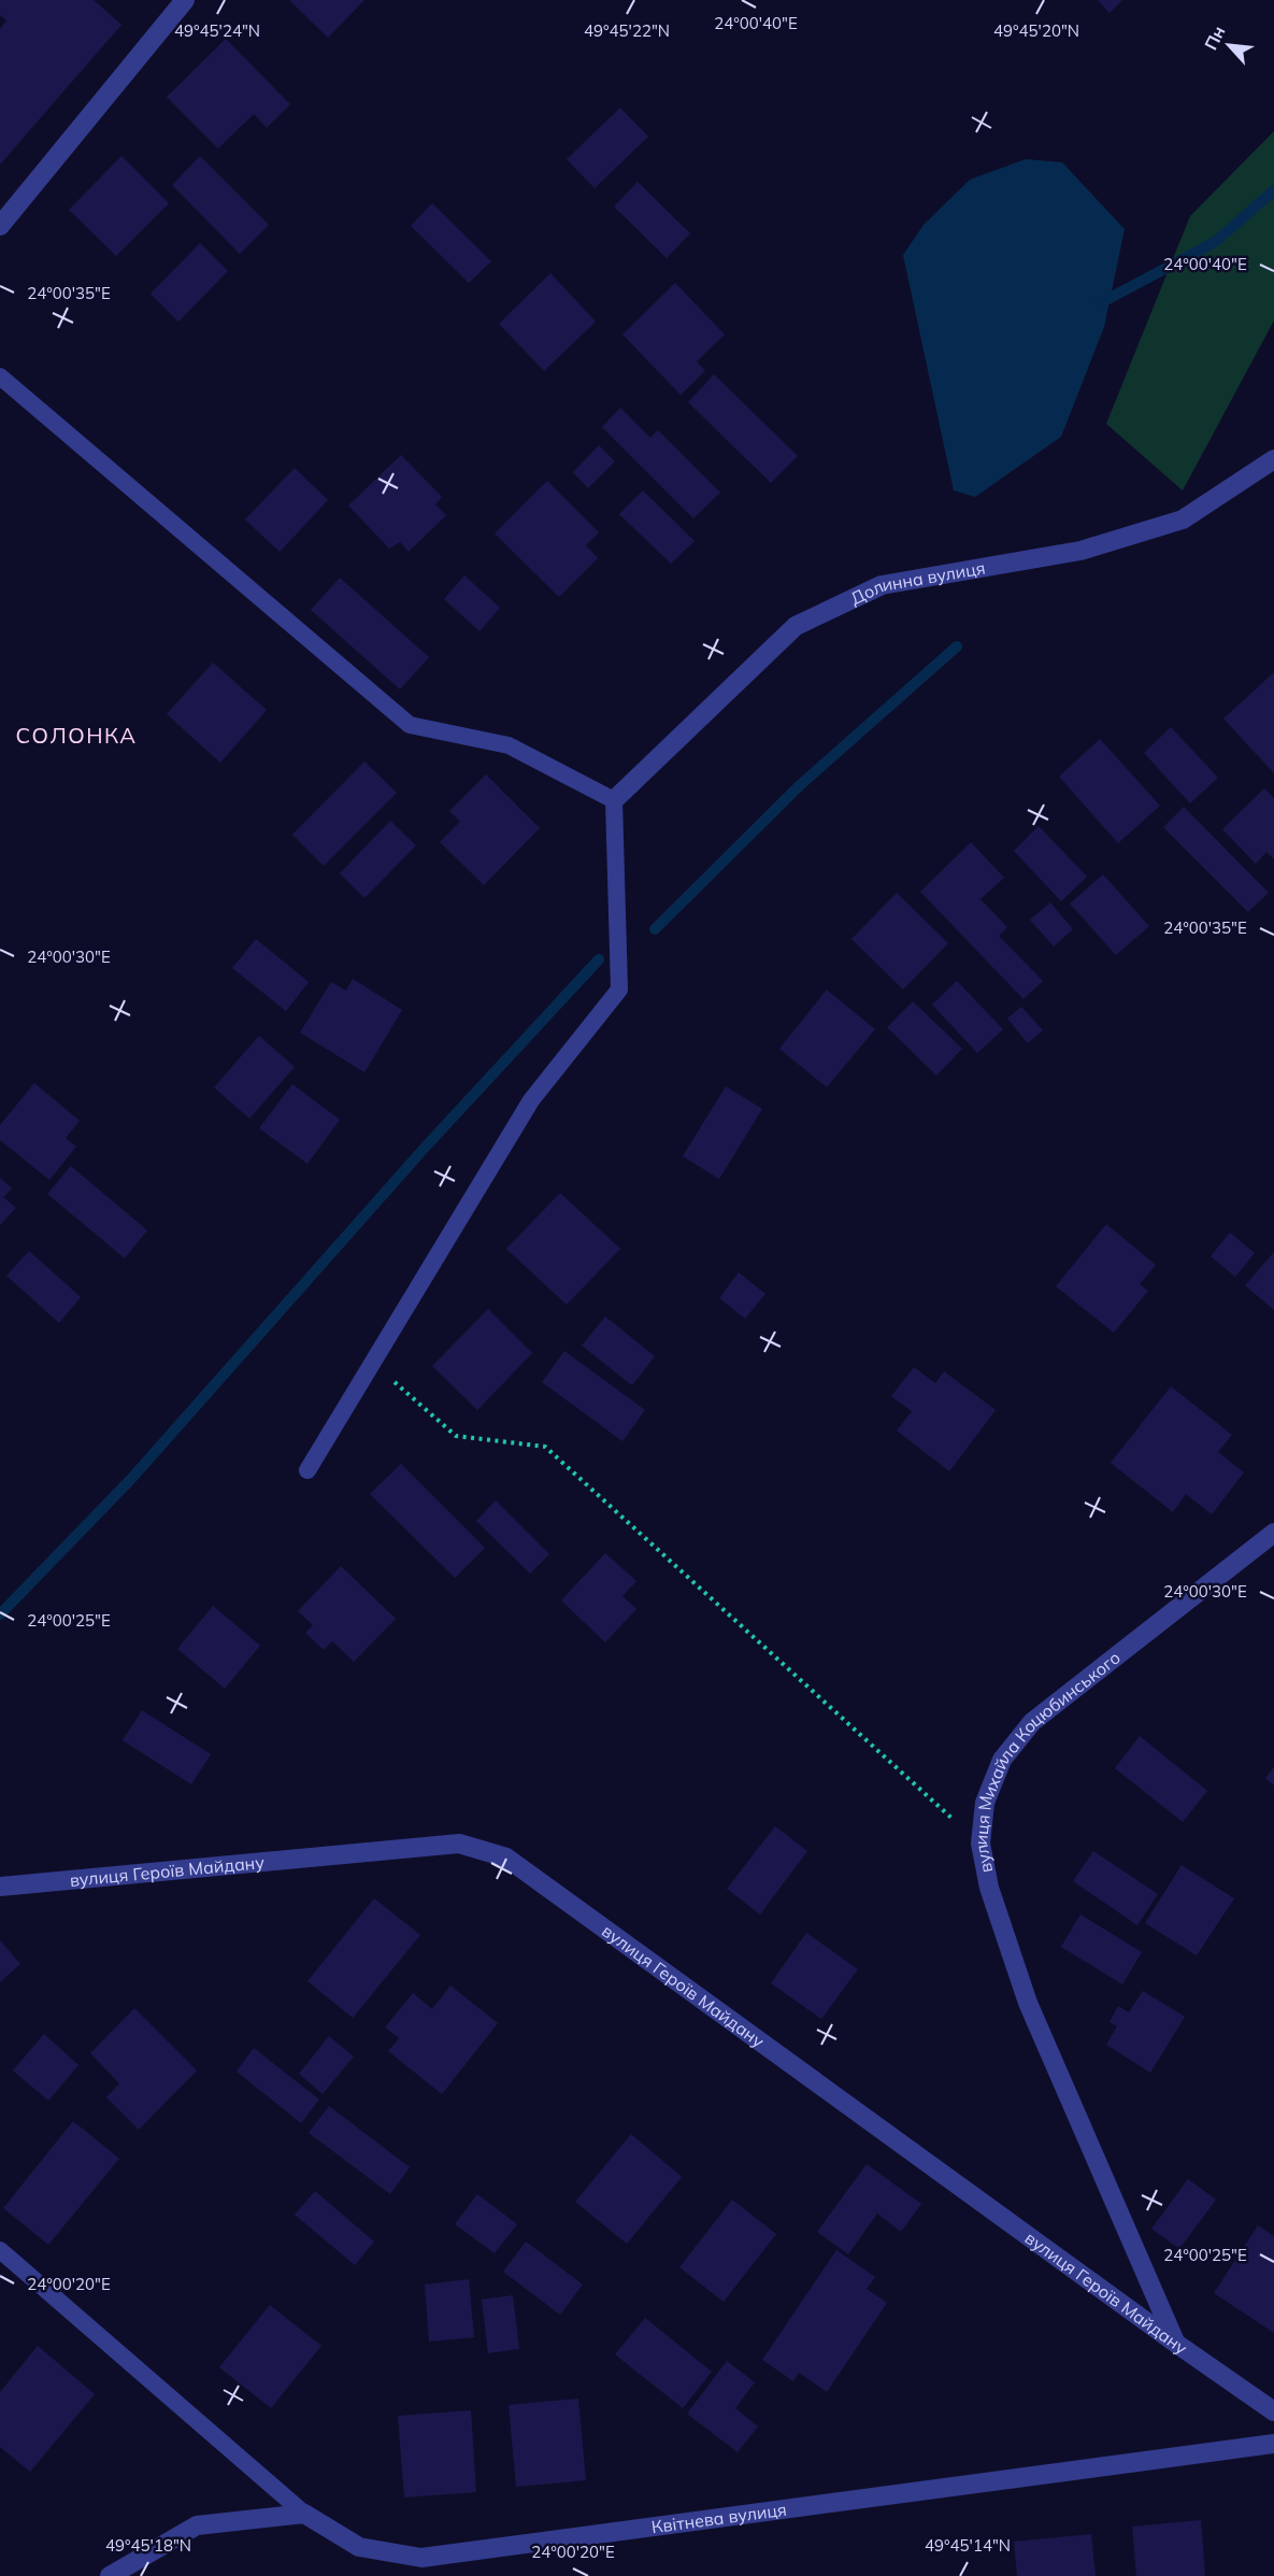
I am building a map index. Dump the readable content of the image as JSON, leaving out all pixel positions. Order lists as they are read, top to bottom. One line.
{"streets":{"street":["Долинна вулиця","вулиця Михайла Коцюбинського","вулиця Героїв Майдану","Квітнева вулиця"]},"crossings":[["вулиця Михайла Коцюбинського","вулиця Героїв Майдану"]],"districts":["СОЛОНКА"],"north":"top left","coordinates":["24°00'40\"E","49°45'24\"N","49°45'22\"N","49°45'20\"N","24°00'35\"E","24°00'30\"E","24°00'25\"E","24°00'20\"E","49°45'18\"N","49°45'14\"N"]}
